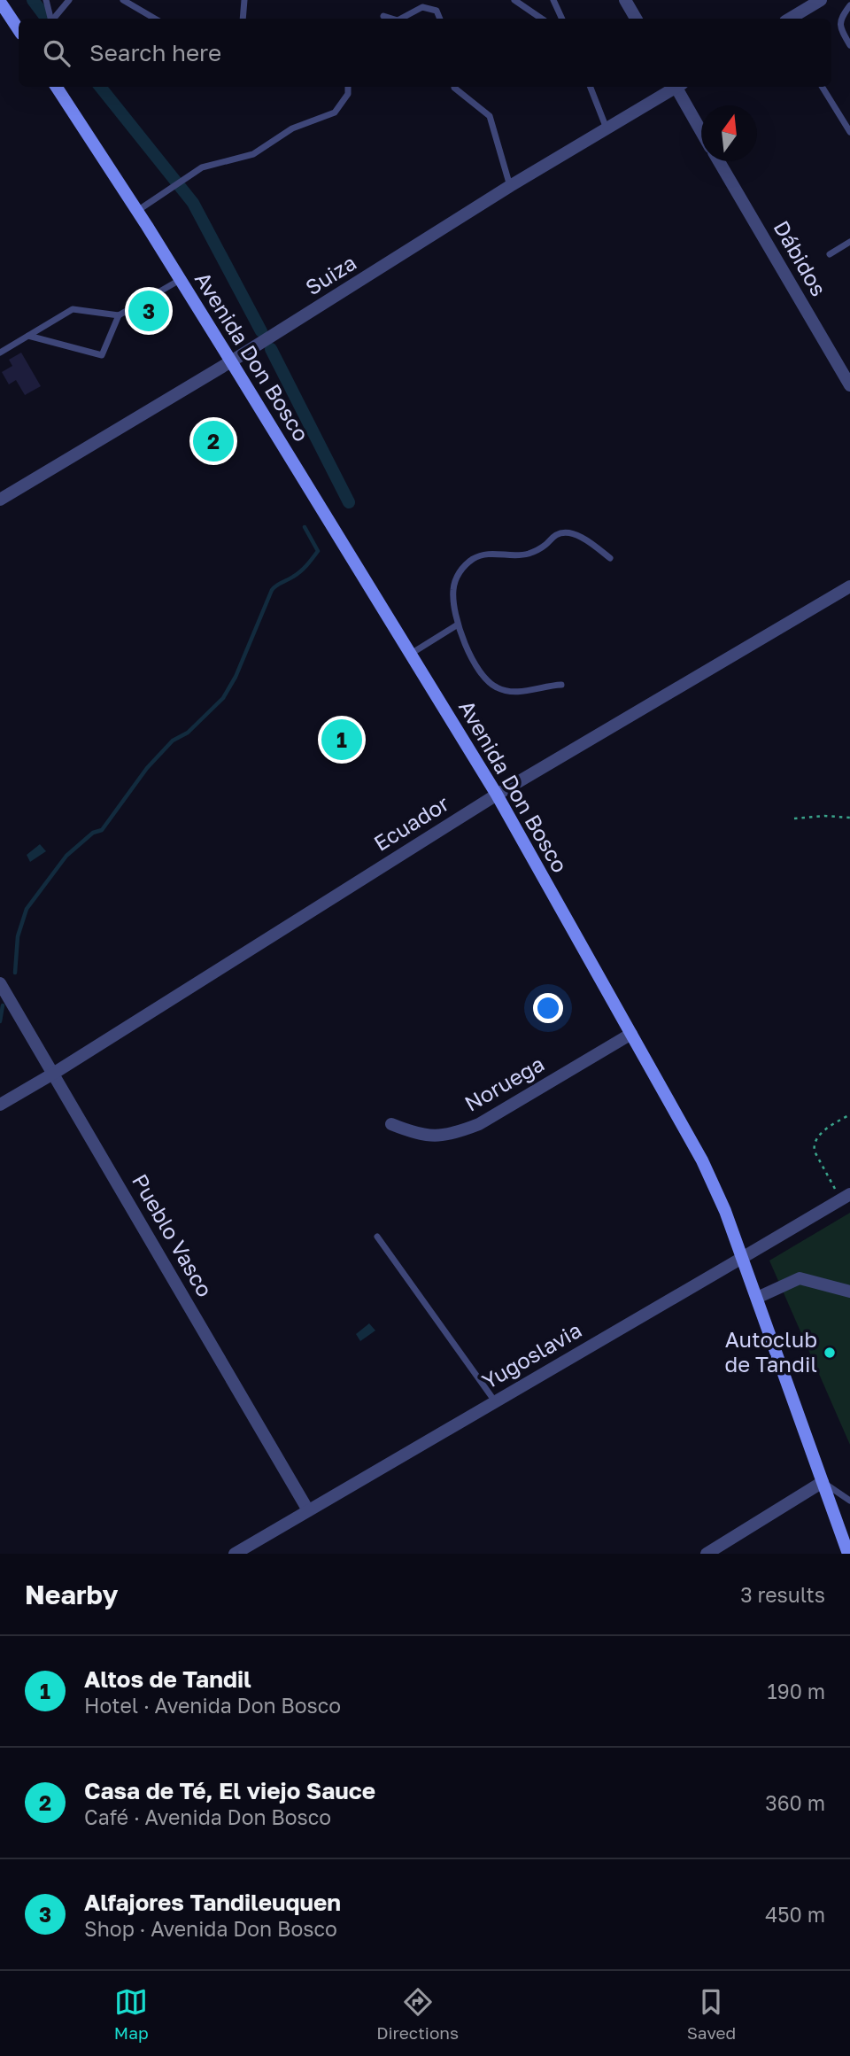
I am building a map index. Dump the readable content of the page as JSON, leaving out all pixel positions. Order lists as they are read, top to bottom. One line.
{"streets":{"main road":["Avenida Don Bosco"],"street":["Dábidos","Suiza","Ecuador","Noruega","Pueblo Vasco","Yugoslavia"]},"crossings":[["Suiza","Avenida Don Bosco"],["Avenida Don Bosco","Ecuador"],["Avenida Don Bosco","Noruega"],["Avenida Don Bosco","Yugoslavia"],["Ecuador","Pueblo Vasco"],["Pueblo Vasco","Yugoslavia"]],"places":["Autoclub de Tandil"],"north":"top","page":{"search":"Search here","pins":["3","2","1"],"heading":["Nearby","3 results"],"list":[{"mark":"1","name":"Altos de Tandil","note":"Hotel · Avenida Don Bosco","value":"190 m"},{"mark":"2","name":"Casa de Té, El viejo Sauce","note":"Café · Avenida Don Bosco","value":"360 m"},{"mark":"3","name":"Alfajores Tandileuquen","note":"Shop · Avenida Don Bosco","value":"450 m"}],"nav":["Map","Directions","Saved"]}}
